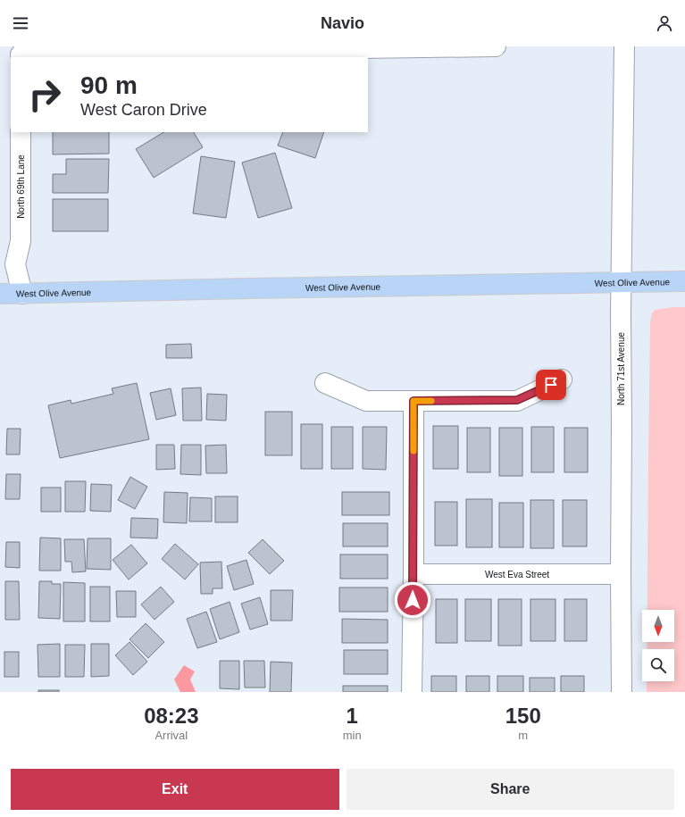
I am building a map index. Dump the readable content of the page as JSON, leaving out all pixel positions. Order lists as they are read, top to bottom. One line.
{"streets":{"main road":["West Olive Avenue"],"street":["North 69th Lane","North 71st Avenue","West Eva Street"]},"crossings":[["North 69th Lane","West Olive Avenue"],["West Olive Avenue","North 71st Avenue"],["North 71st Avenue","West Eva Street"]],"north":"bottom","page":{"header":"Navio","turn":["90 m","West Caron Drive"],"eta":["08:23","Arrival","1","min","150","m"],"buttons":["Exit","Share"]}}
